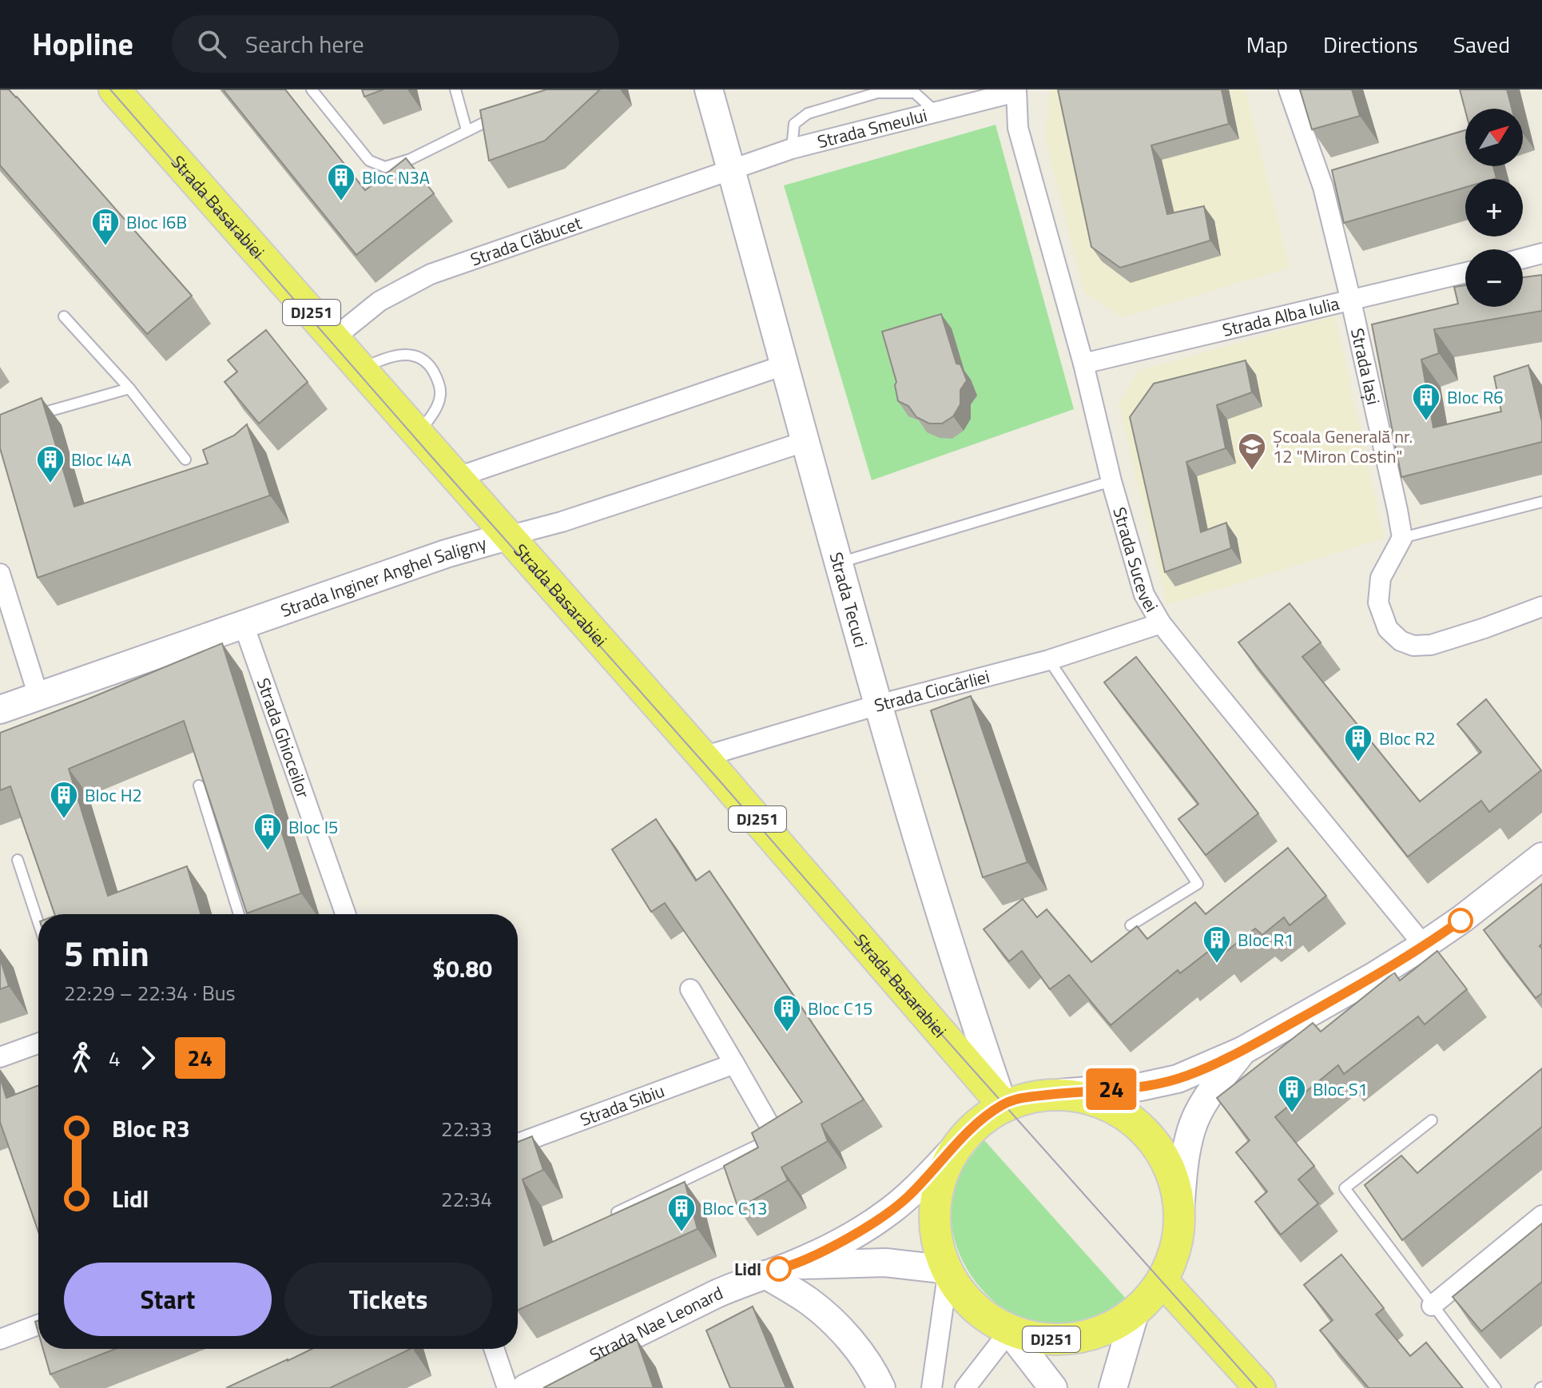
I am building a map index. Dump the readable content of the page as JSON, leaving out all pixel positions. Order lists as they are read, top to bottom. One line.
{"streets":{"main road":["Strada Basarabiei","DJ251","Strada Inginer Anghel Saligny","Strada Tecuci","Strada Nae Leonard"],"street":["Strada Smeului","Strada Clăbucet","Strada Alba Iulia","Strada Iași","Strada Sucevei","Strada Ciocârliei","Strada Ghioceilor","Strada Sibiu"]},"crossings":[["Strada Smeului","Strada Clăbucet"],["Strada Smeului","Strada Sucevei"],["Strada Smeului","Strada Tecuci"],["Strada Basarabiei","Strada Clăbucet"],["Strada Basarabiei","DJ251"],["Strada Basarabiei","Strada Inginer Anghel Saligny"],["Strada Basarabiei","Strada Tecuci"],["Strada Basarabiei","Strada Ciocârliei"],["Strada Clăbucet","Strada Tecuci"],["DJ251","Strada Tecuci"],["DJ251","Strada Nae Leonard"],["Strada Alba Iulia","Strada Iași"],["Strada Alba Iulia","Strada Sucevei"],["Strada Sucevei","Strada Ciocârliei"],["Strada Inginer Anghel Saligny","Strada Tecuci"],["Strada Inginer Anghel Saligny","Strada Ghioceilor"],["Strada Tecuci","Strada Ciocârliei"]],"places":{"building":["Bloc N3A","Bloc I6B","Bloc R6","Bloc I4A","Bloc R2","Bloc H2","Bloc I5","Bloc R1","Bloc C15","Bloc S1","Bloc C13"],"school or university":["Școala Generală nr. 12 \"Miron Costin\""],"other":["Lidl"]},"lines":["bus line 24"],"north":"top right","page":{"header":"Hopline","search":"Search here","nav":["Map","Directions","Saved"],"on_map":"24","map_buttons":["+","−"],"heading":["5 min","22:29 – 22:34 · Bus","$0.80"],"legs":["4","24"],"list":[{"name":"Bloc R3","value":"22:33"},{"name":"Lidl","value":"22:34"}],"buttons":["Start","Tickets"]}}
